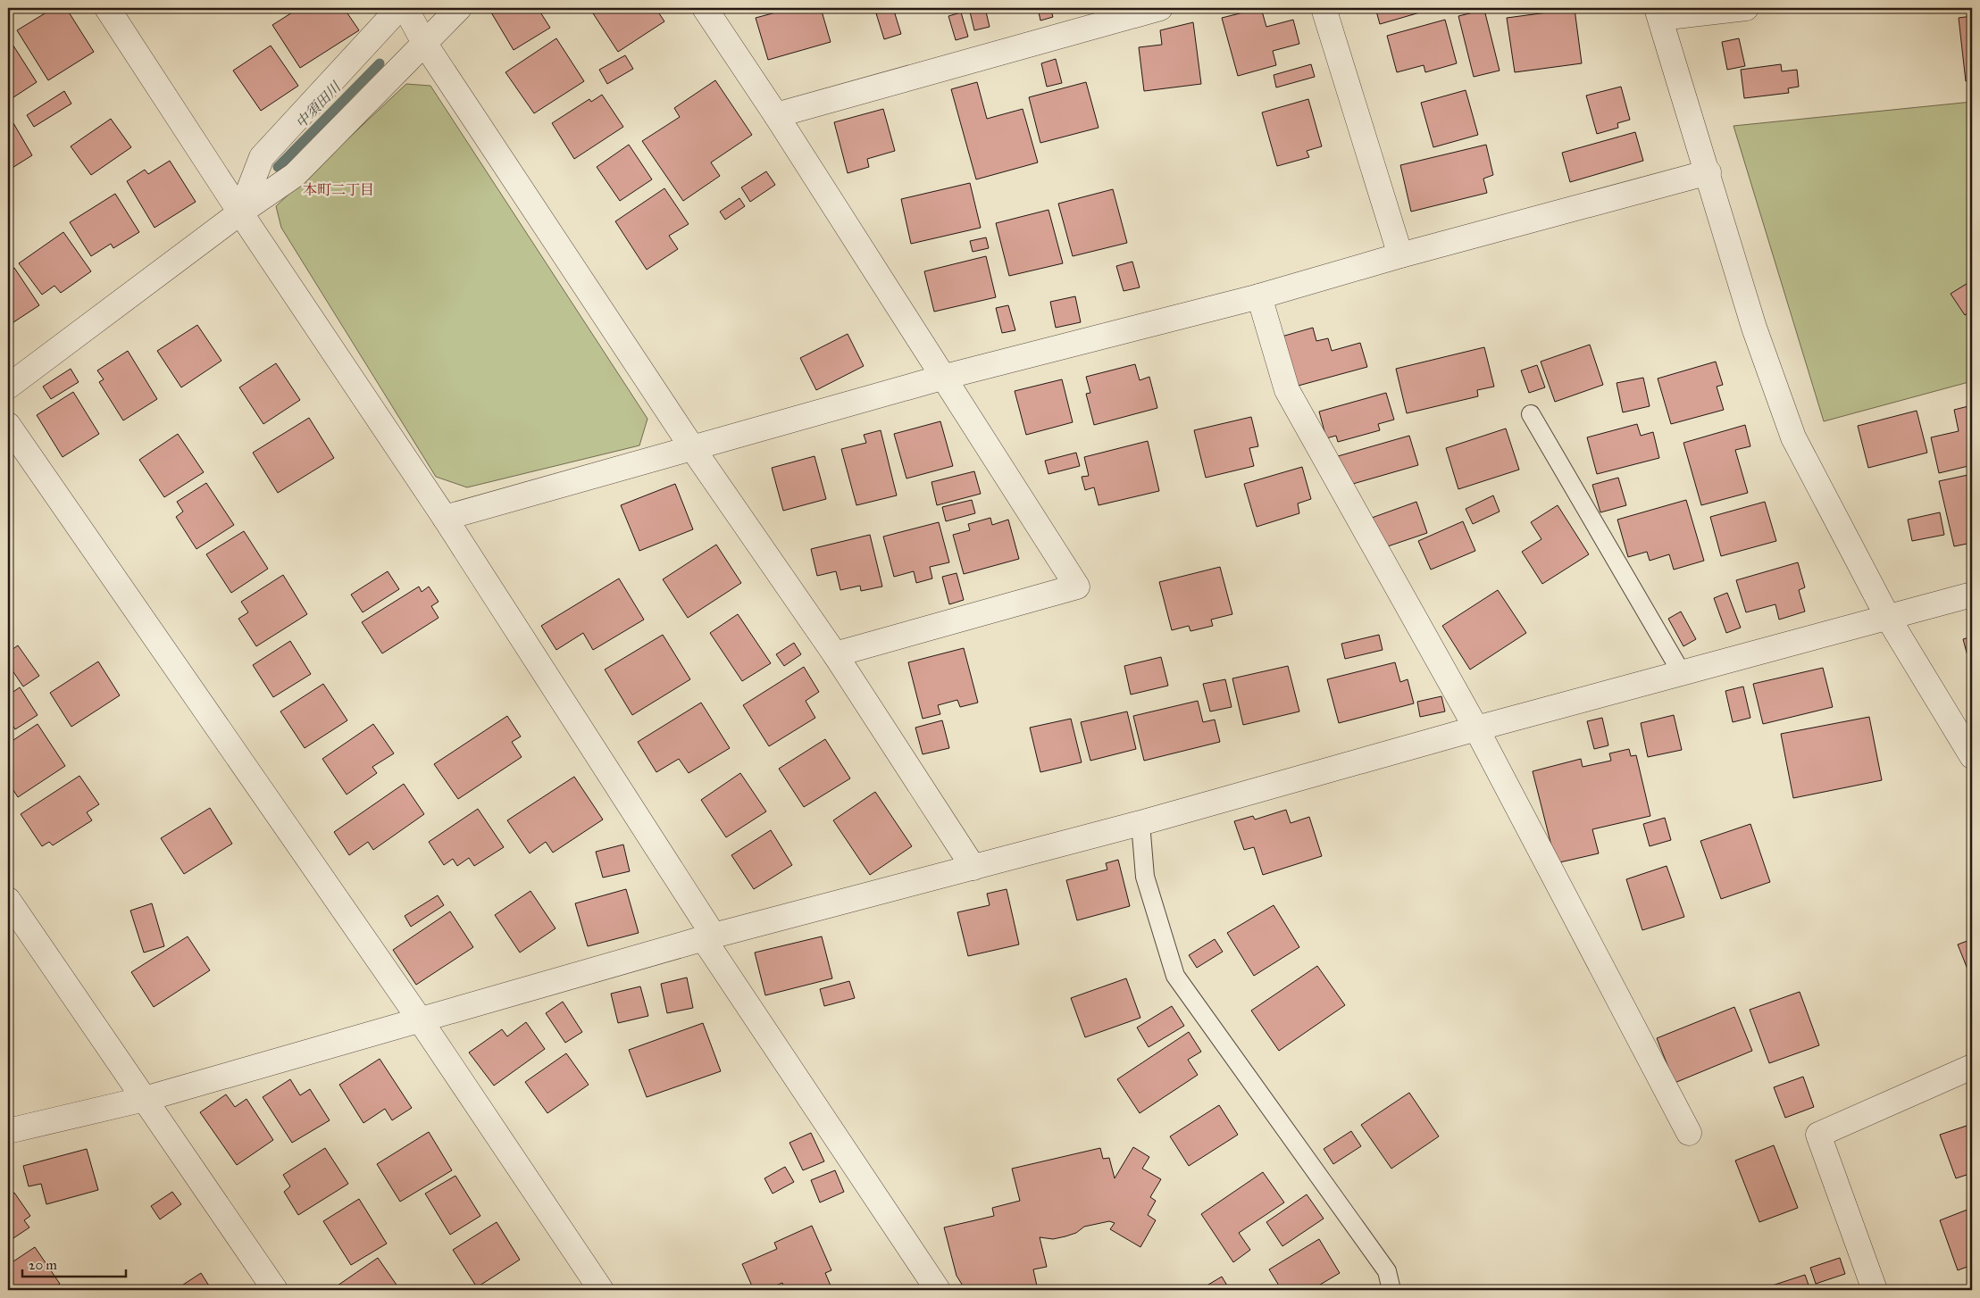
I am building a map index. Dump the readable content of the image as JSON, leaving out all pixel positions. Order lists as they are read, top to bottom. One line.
{"districts":["本町二丁目"],"water":["中須田川"],"scale_bar":"20 m"}
